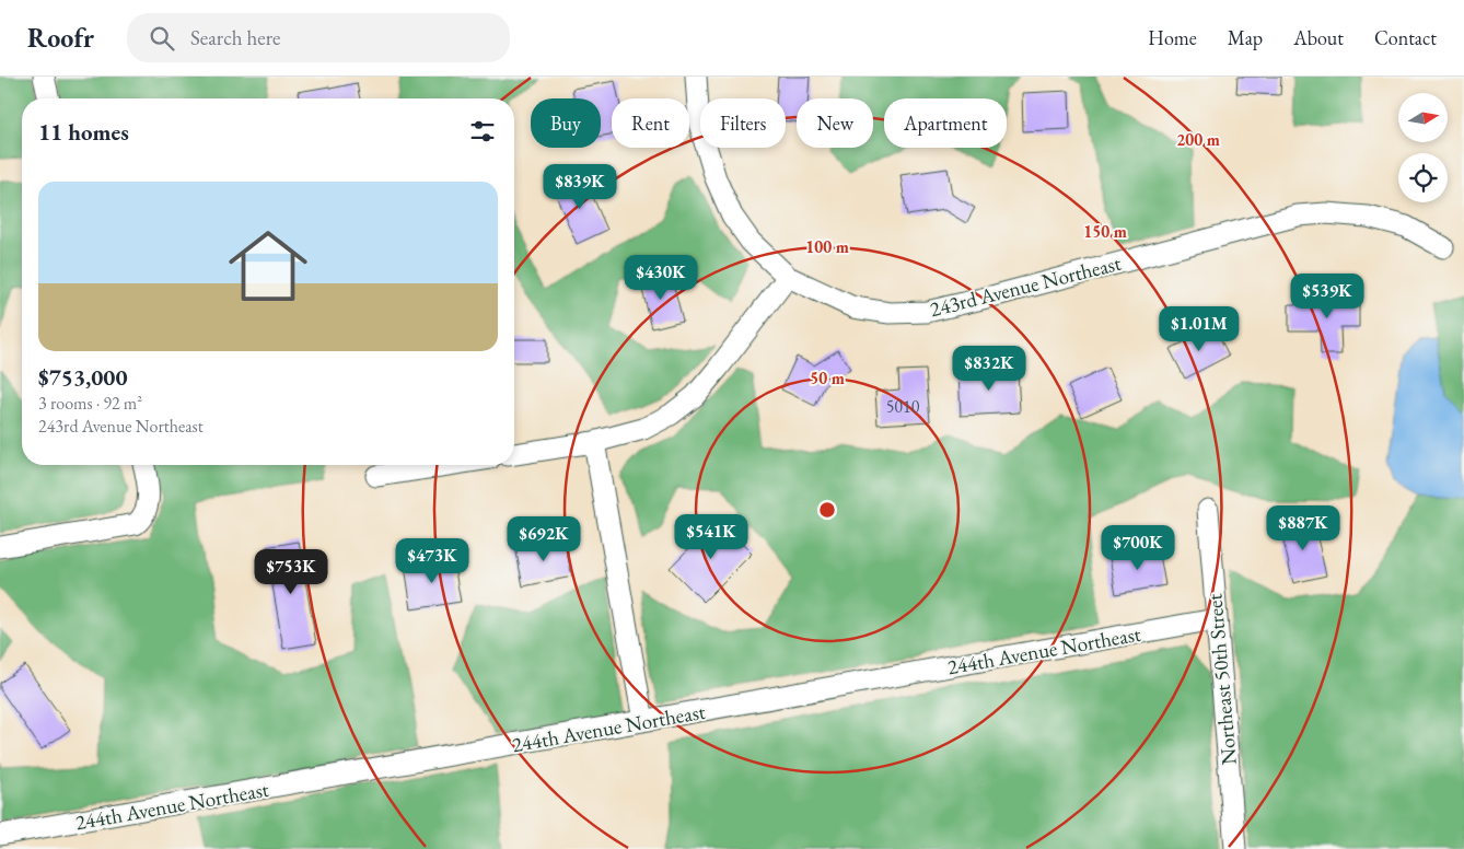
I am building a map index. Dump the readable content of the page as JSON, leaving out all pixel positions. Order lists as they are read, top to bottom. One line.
{"streets":{"street":["243rd Avenue Northeast","244th Avenue Northeast","Northeast 50th Street"]},"crossings":[["244th Avenue Northeast","Northeast 50th Street"]],"house_numbers":["5010"],"north":"right","page":{"header":"Roofr","search":"Search here","nav":["Home","Map","About","Contact"],"chip":["Buy","Rent","Filters","New","Apartment"],"heading":"11 homes","price":["$839K","$430K","$539K","$1.01M","$832K","$887K","$541K","$692K","$700K","$473K","$753K"],"list":[{"name":"$753,000","note":"3 rooms · 92 m² · 243rd Avenue Northeast"}]},"rings":["200 m","150 m","100 m","50 m"]}
